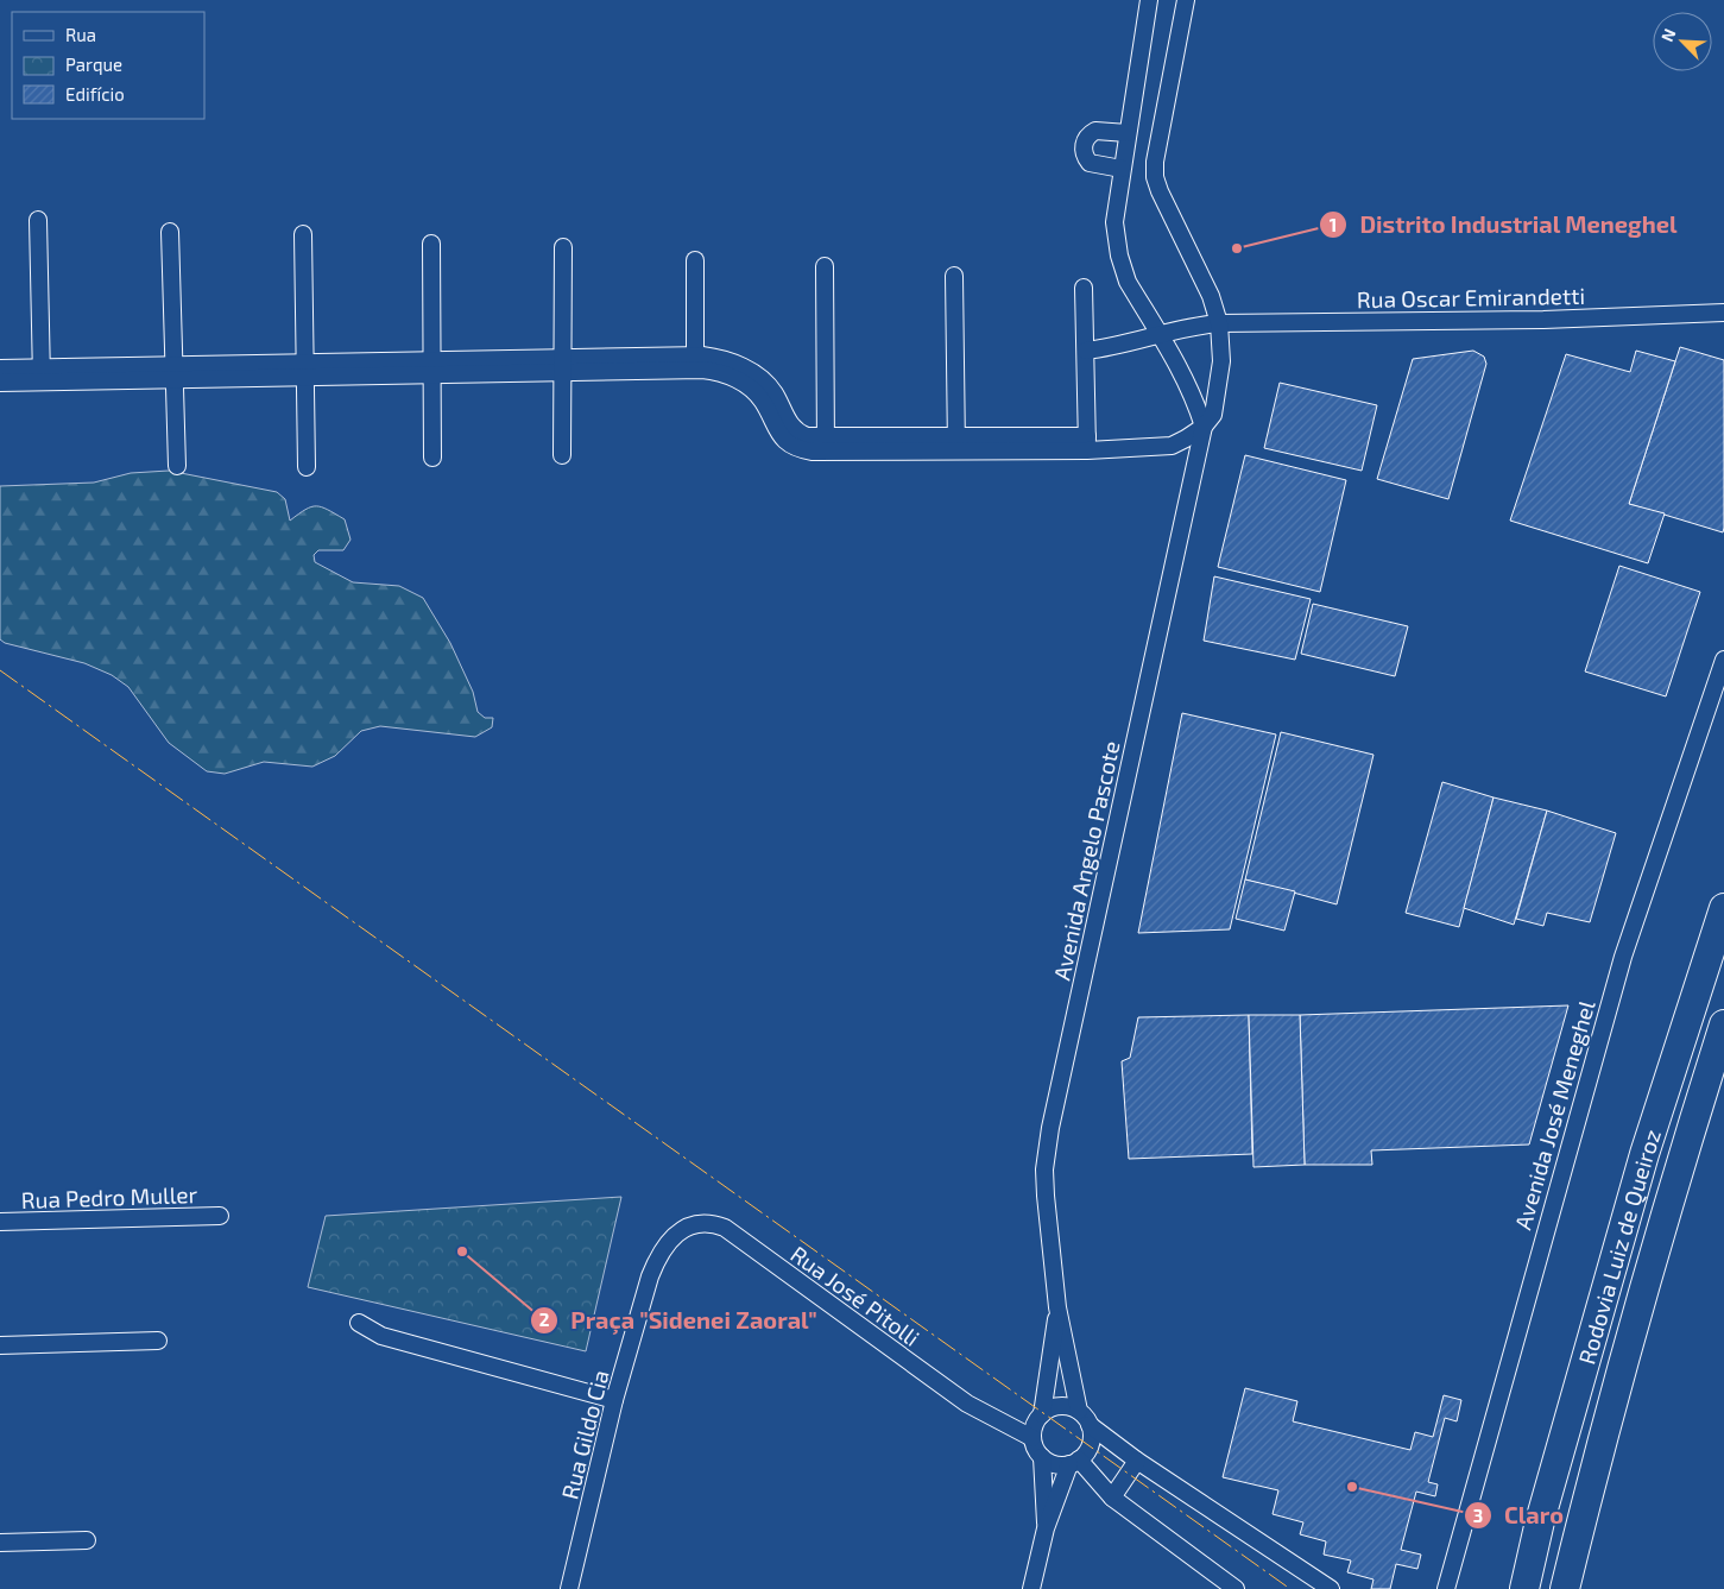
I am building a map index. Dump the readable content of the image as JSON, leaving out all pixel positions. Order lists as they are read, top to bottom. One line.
{"streets":{"highway":["Rodovia Luiz de Queiroz"],"street":["Rua Oscar Emirandetti","Avenida Angelo Pascote","Avenida José Meneghel","Rua Pedro Muller","Rua José Pitolli","Rua Gildo Cia"]},"crossings":[["Rua Oscar Emirandetti","Avenida Angelo Pascote"],["Avenida Angelo Pascote","Rua José Pitolli"],["Rua José Pitolli","Rua Gildo Cia"]],"places":["Distrito Industrial Meneghel","Praça \"Sidenei Zaoral\"","Claro"],"legend":["Rua","Parque","Edifício"],"north":"top left"}
